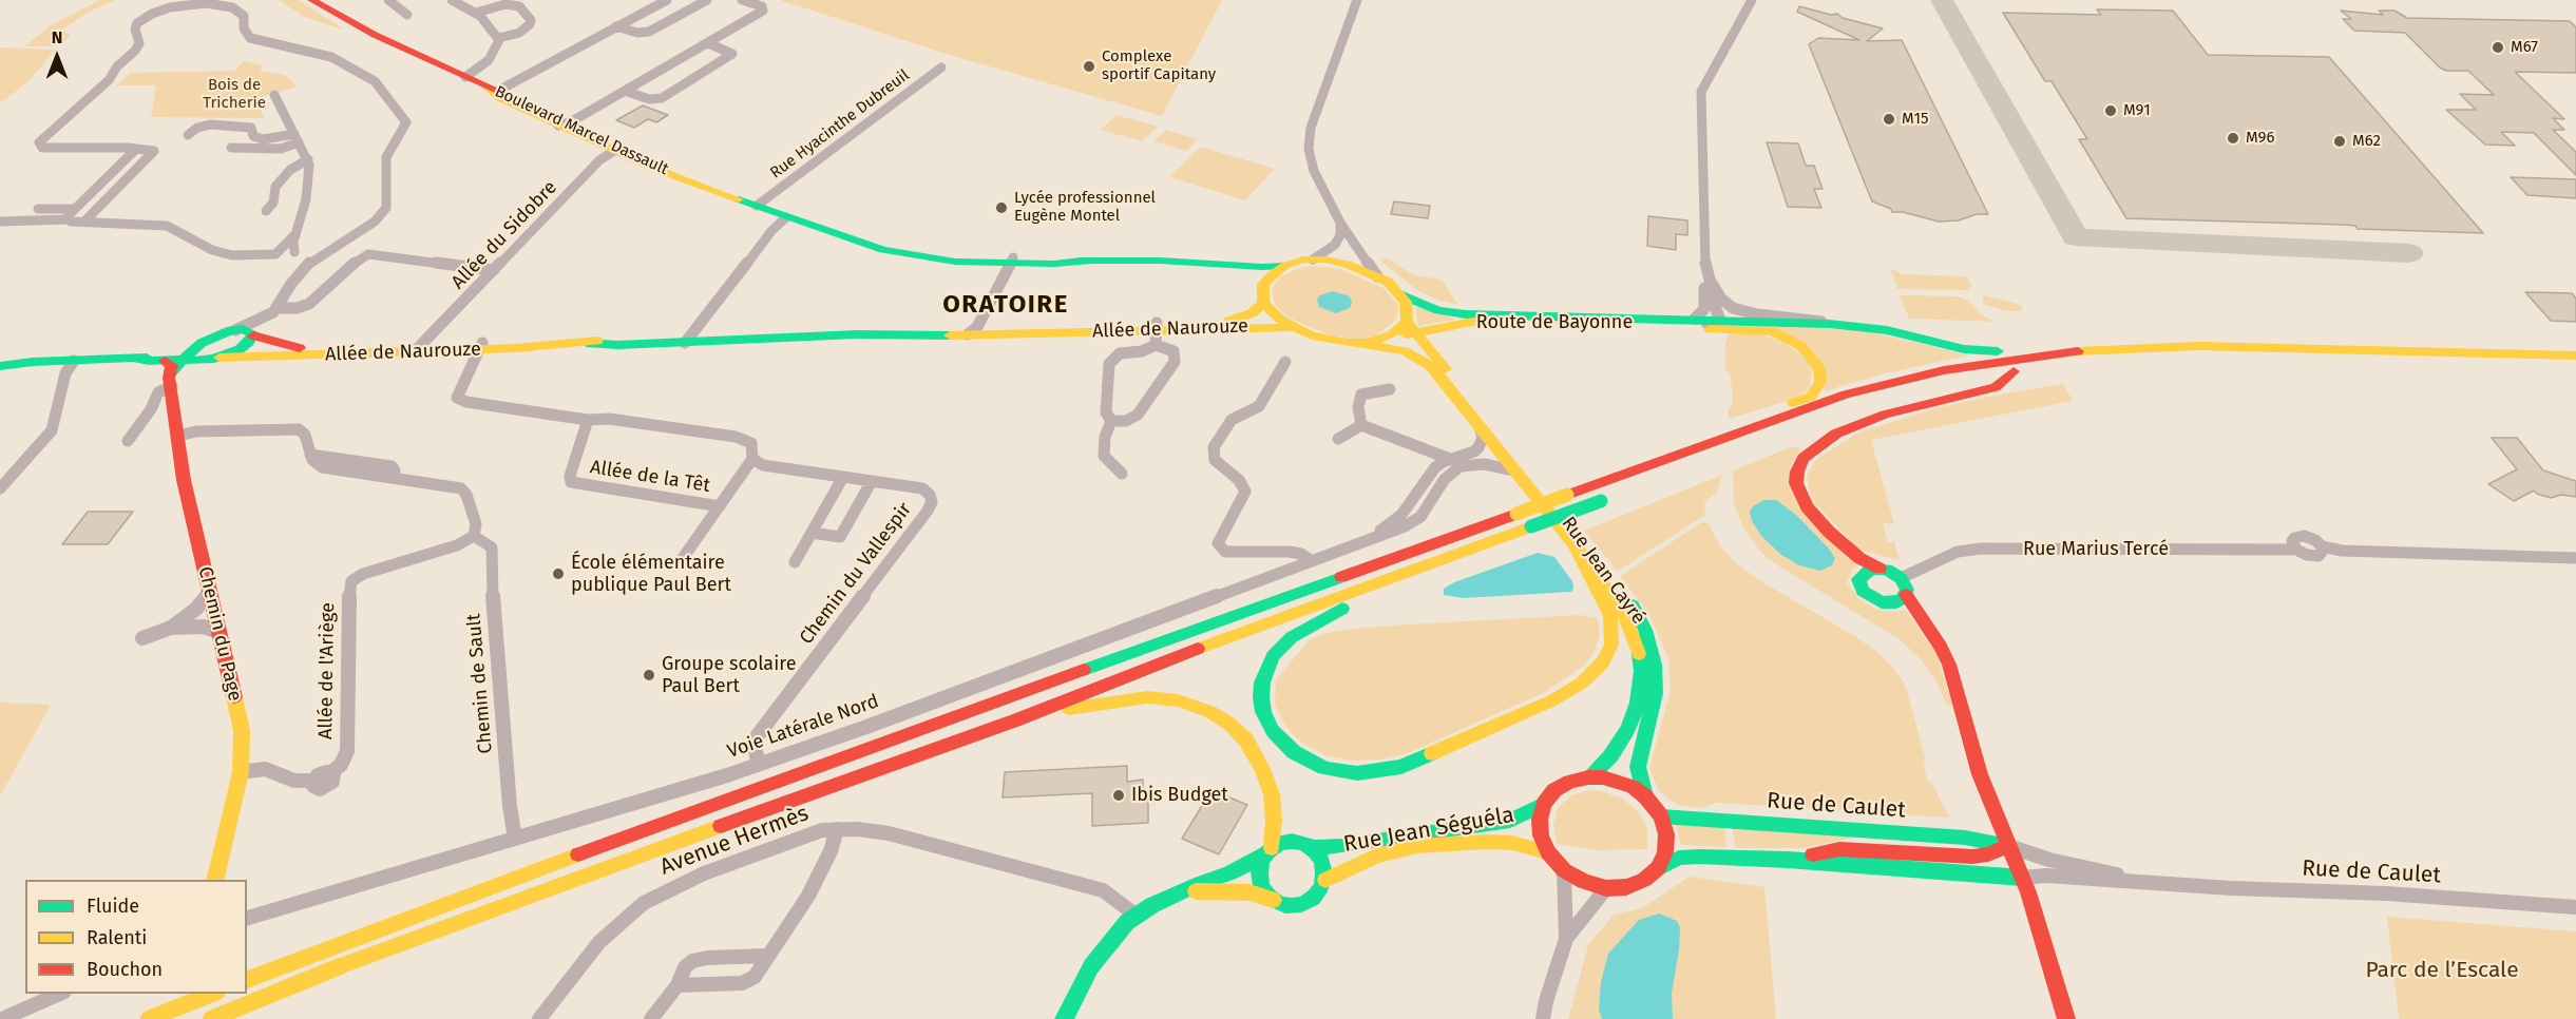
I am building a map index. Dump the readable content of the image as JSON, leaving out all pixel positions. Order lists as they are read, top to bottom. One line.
{"streets":{"main road":["Boulevard Marcel Dassault","Route de Bayonne","Allée de Naurouze","Rue Jean Cayré","Chemin du Page","Rue de Caulet","Rue Jean Séguéla"],"street":["Rue Hyacinthe Dubreuil","Allée du Sidobre","Allée de la Têt","Rue Marius Tercé","Chemin du Vallespir","Allée de l'Ariège","Chemin de Sault","Voie Latérale Nord","Avenue Hermès"]},"crossings":[["Rue Hyacinthe Dubreuil","Boulevard Marcel Dassault"],["Boulevard Marcel Dassault","Allée du Sidobre"],["Boulevard Marcel Dassault","Route de Bayonne"],["Boulevard Marcel Dassault","Allée de Naurouze"],["Allée du Sidobre","Allée de Naurouze"],["Rue Jean Cayré","Voie Latérale Nord"],["Rue Jean Cayré","Rue de Caulet"],["Rue Jean Cayré","Rue Jean Séguéla"],["Chemin du Vallespir","Voie Latérale Nord"],["Chemin du Page","Allée de l'Ariège"],["Allée de l'Ariège","Chemin de Sault"],["Chemin de Sault","Voie Latérale Nord"],["Rue de Caulet","Rue Jean Séguéla"]],"districts":["ORATOIRE"],"parks":["Bois de Tricherie","Parc de l’Escale"],"places":["M67","Complexe sportif Capitany","M91","M15","M96","M62","Lycée professionnel Eugène Montel","École élémentaire publique Paul Bert","Groupe scolaire Paul Bert","Ibis Budget"],"legend":["Fluide","Ralenti","Bouchon"],"north":"top"}
